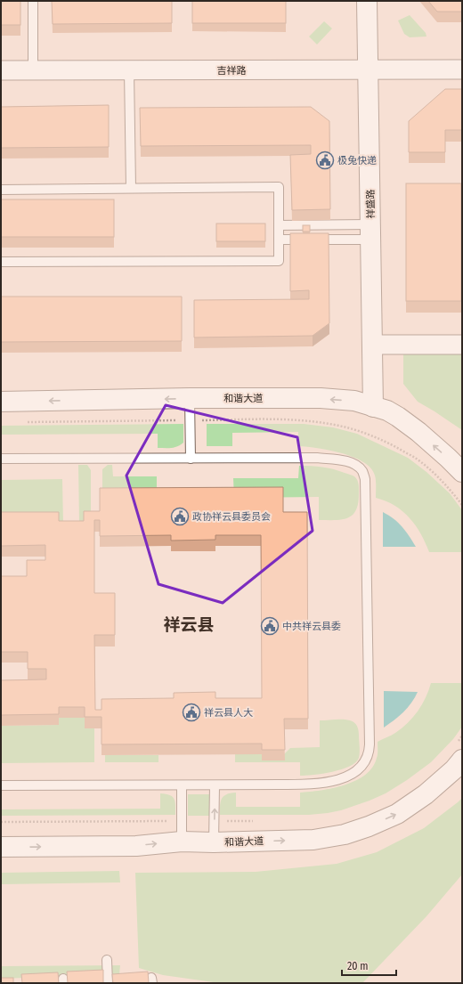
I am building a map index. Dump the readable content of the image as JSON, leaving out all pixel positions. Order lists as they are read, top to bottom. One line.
{"streets":{"main road":["祥盛路","和谐大道"],"street":["吉祥路"]},"crossings":[["吉祥路","祥盛路"],["祥盛路","和谐大道"]],"districts":["祥云县"],"places":{"public building":["极兔快递","政协祥云县委员会","中共祥云县委","祥云县人大"]},"scale_bar":"20 m"}
